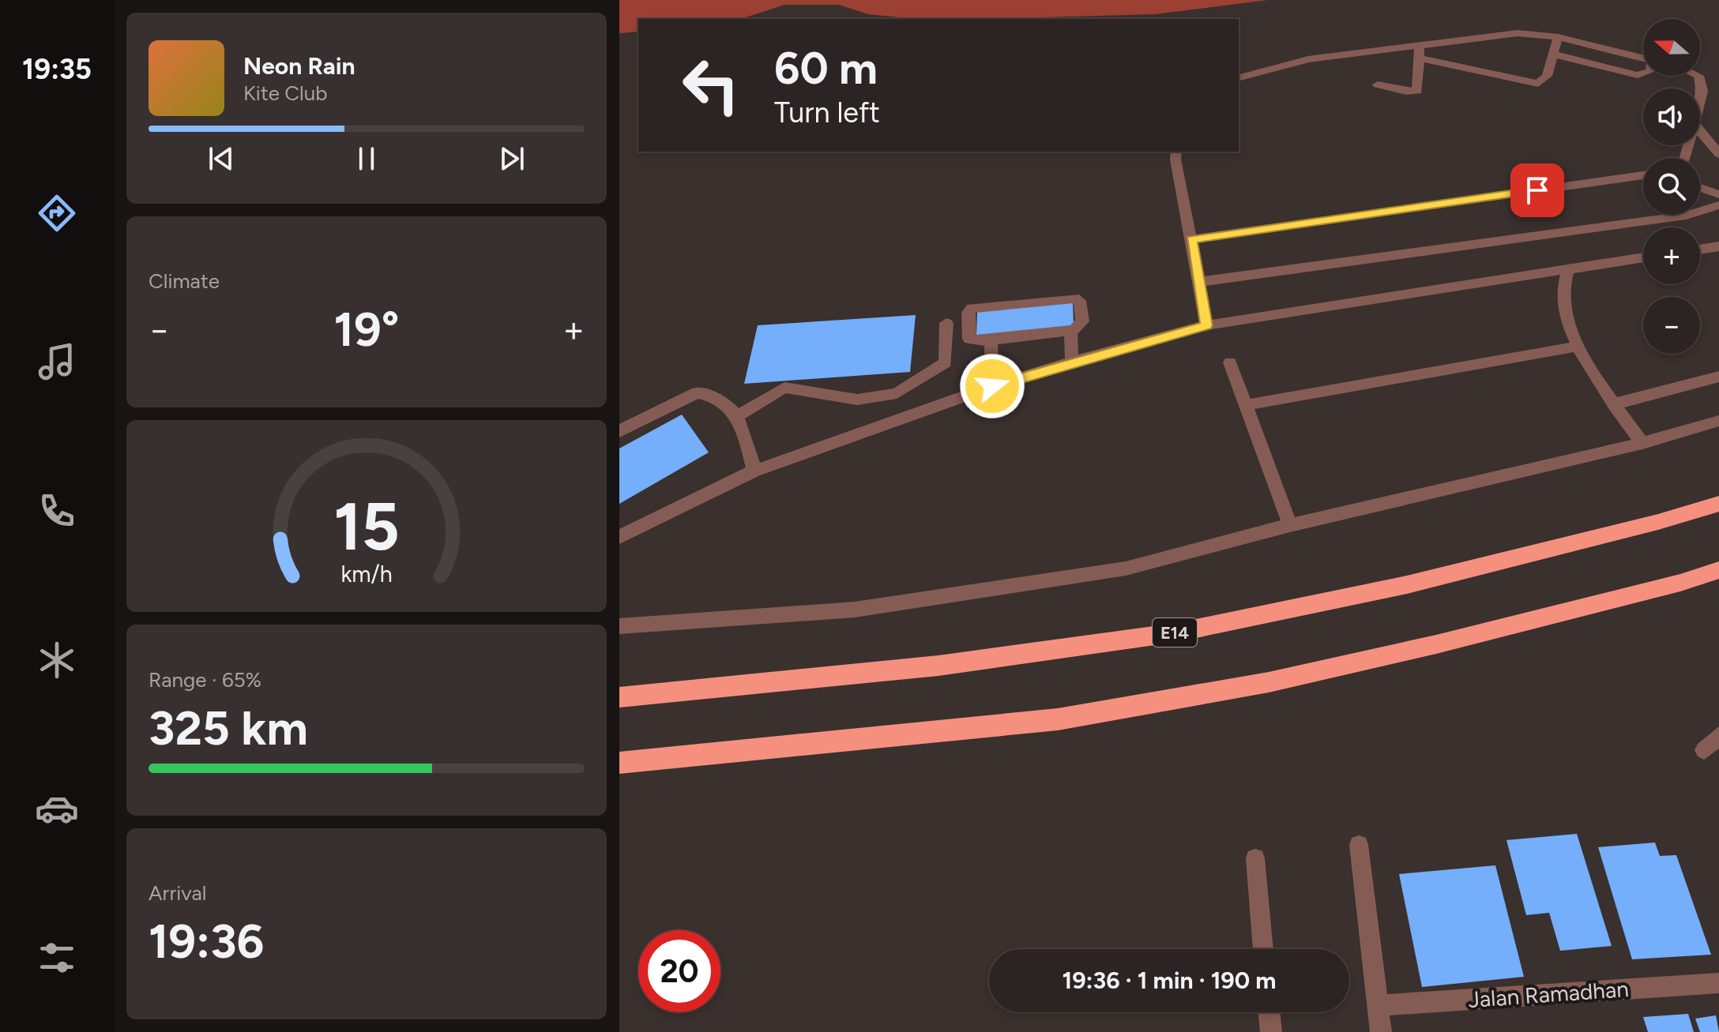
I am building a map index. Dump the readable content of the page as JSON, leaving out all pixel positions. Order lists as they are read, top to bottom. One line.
{"streets":{"highway":["E14"],"street":["Jalan Ramadhan"]},"north":"left","page":{"tabs":"19:35","map_buttons":["+","−"],"turn":["60 m","Turn left"],"song":["Neon Rain","Kite Club"],"tile":["Climate",["Range · 65%","325 km"],["Arrival","19:36"]],"heat":["−","19°","+"],"limit":"20","trip":"19:36 · 1 min · 190 m","gauge":["15","km/h"]}}
